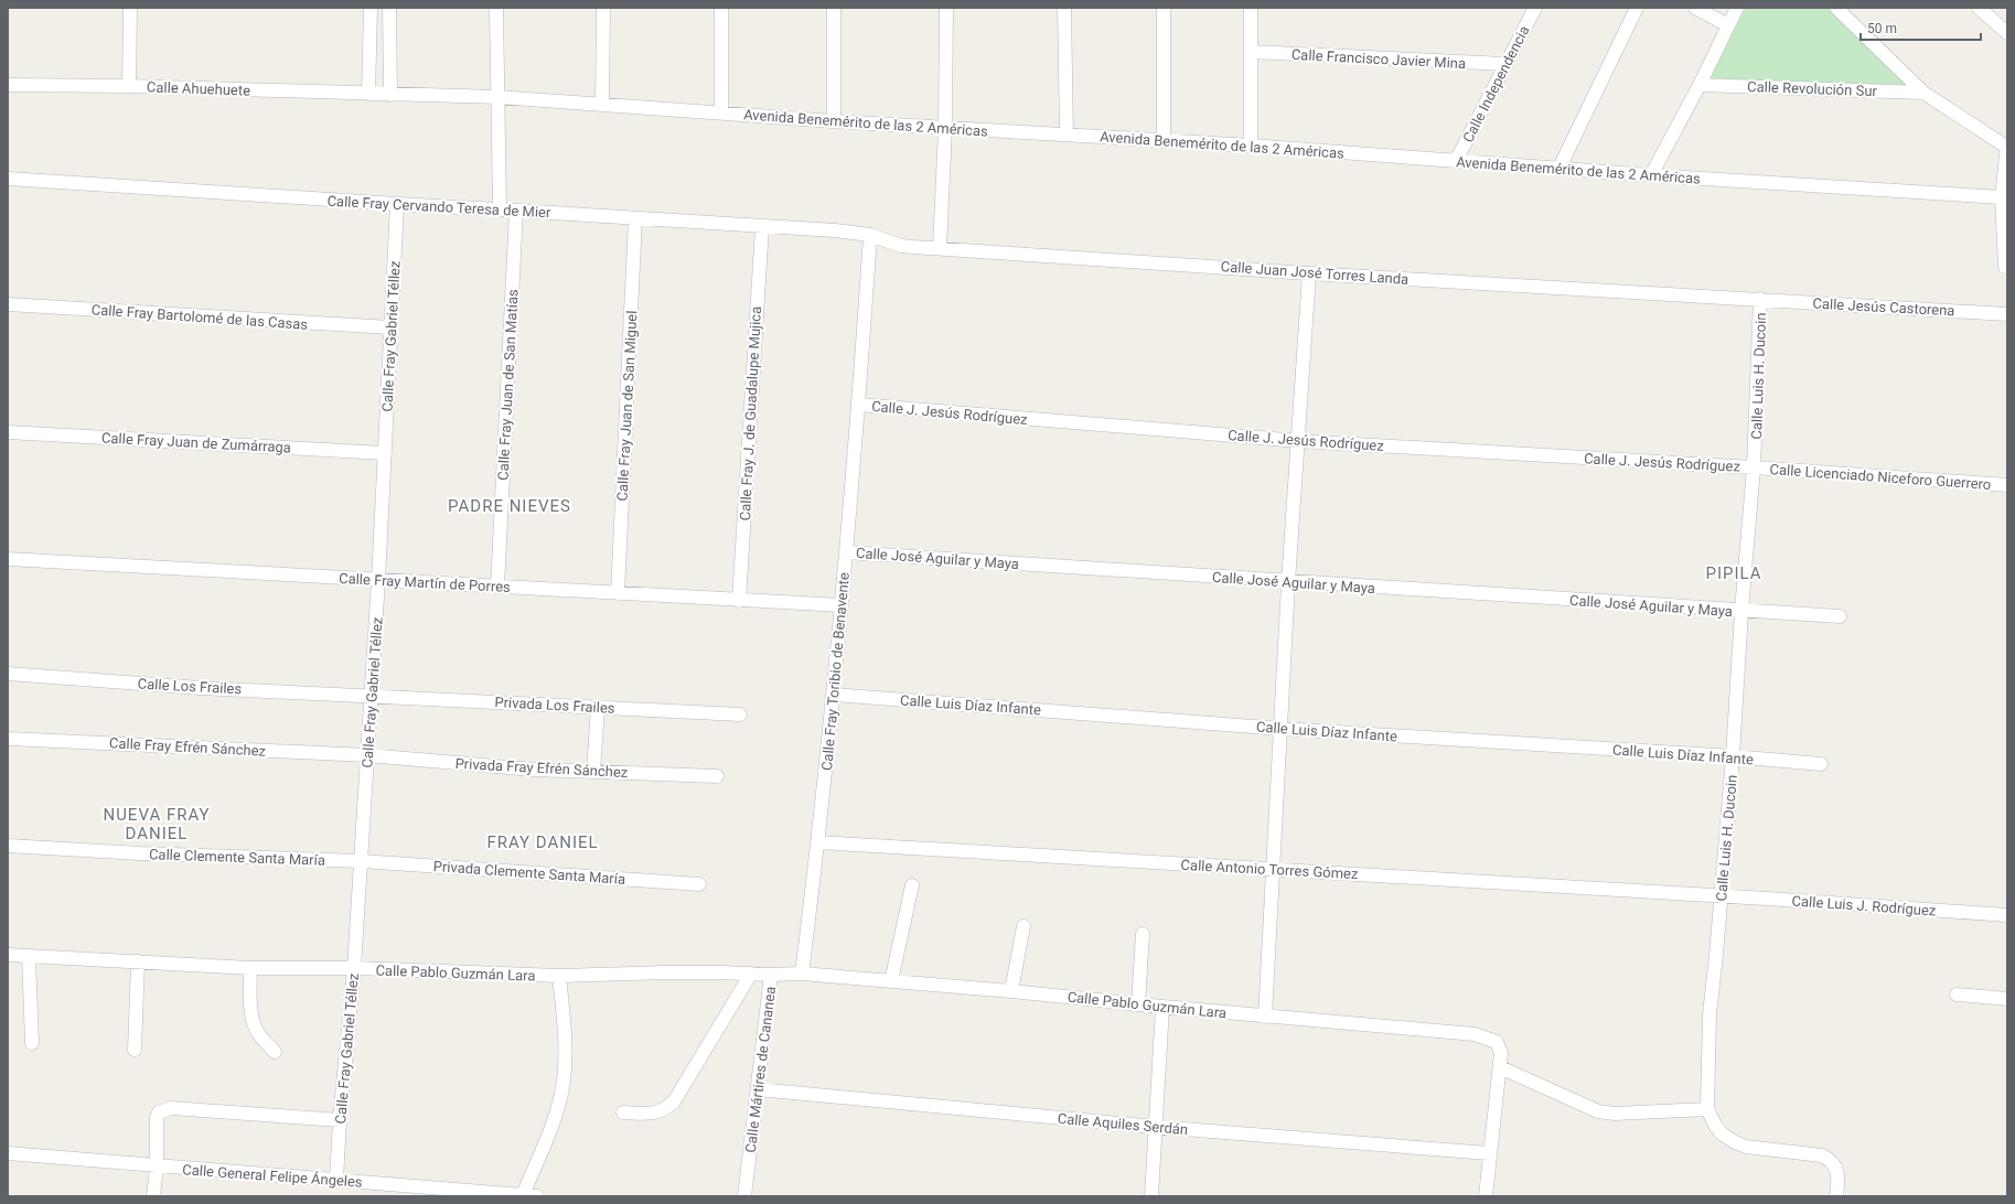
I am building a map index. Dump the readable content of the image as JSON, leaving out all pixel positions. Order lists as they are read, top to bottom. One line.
{"streets":{"street":["Calle Francisco Javier Mina","Calle Independencia","Calle Ahuehuete","Calle Revolución Sur","Avenida Benemérito de las 2 Américas","Calle Fray Cervando Teresa de Mier","Calle Juan José Torres Landa","Calle Jesús Castorena","Calle Fray Bartolomé de las Casas","Calle Fray Gabriel Téllez","Calle Luis H. Ducoin","Calle Fray Juan de San Matías","Calle Fray Juan de San Miguel","Calle J. Jesús Rodríguez","Calle Fray J. de Guadalupe Mujica","Calle Fray Juan de Zumárraga","Calle Licenciado Niceforo Guerrero","Calle José Aguilar y Maya","Calle Fray Martín de Porres","Calle Fray Toribio de Benavente","Calle Los Frailes","Privada Los Frailes","Calle Luis Díaz Infante","Calle Fray Efrén Sánchez","Privada Fray Efrén Sánchez","Calle Clemente Santa María","Calle Antonio Torres Gómez","Privada Clemente Santa María","Calle Luis J. Rodríguez","Calle Pablo Guzmán Lara","Calle Mártires de Cananea","Calle Aquiles Serdán","Calle General Felipe Ángeles"]},"crossings":[["Calle Francisco Javier Mina","Calle Independencia"],["Calle Independencia","Avenida Benemérito de las 2 Américas"],["Calle Ahuehuete","Avenida Benemérito de las 2 Américas"],["Calle Fray Cervando Teresa de Mier","Calle Juan José Torres Landa"],["Calle Fray Cervando Teresa de Mier","Calle Fray Gabriel Téllez"],["Calle Fray Cervando Teresa de Mier","Calle Fray Juan de San Matías"],["Calle Fray Cervando Teresa de Mier","Calle Fray Juan de San Miguel"],["Calle Fray Cervando Teresa de Mier","Calle Fray J. de Guadalupe Mujica"],["Calle Fray Cervando Teresa de Mier","Calle Fray Toribio de Benavente"],["Calle Juan José Torres Landa","Calle Jesús Castorena"],["Calle Juan José Torres Landa","Calle Luis H. Ducoin"],["Calle Juan José Torres Landa","Calle Fray Toribio de Benavente"],["Calle Jesús Castorena","Calle Luis H. Ducoin"],["Calle Fray Bartolomé de las Casas","Calle Fray Gabriel Téllez"],["Calle Fray Gabriel Téllez","Calle Fray Juan de Zumárraga"],["Calle Fray Gabriel Téllez","Calle Fray Martín de Porres"],["Calle Fray Gabriel Téllez","Calle Los Frailes"],["Calle Fray Gabriel Téllez","Privada Los Frailes"],["Calle Fray Gabriel Téllez","Calle Fray Efrén Sánchez"],["Calle Fray Gabriel Téllez","Privada Fray Efrén Sánchez"],["Calle Fray Gabriel Téllez","Calle Clemente Santa María"],["Calle Fray Gabriel Téllez","Privada Clemente Santa María"],["Calle Fray Gabriel Téllez","Calle Pablo Guzmán Lara"],["Calle Fray Gabriel Téllez","Calle General Felipe Ángeles"],["Calle Luis H. Ducoin","Calle J. Jesús Rodríguez"],["Calle Luis H. Ducoin","Calle Licenciado Niceforo Guerrero"],["Calle Luis H. Ducoin","Calle José Aguilar y Maya"],["Calle Luis H. Ducoin","Calle Luis Díaz Infante"],["Calle Luis H. Ducoin","Calle Antonio Torres Gómez"],["Calle Luis H. Ducoin","Calle Luis J. Rodríguez"],["Calle Fray Juan de San Matías","Calle Fray Martín de Porres"],["Calle Fray Juan de San Miguel","Calle Fray Martín de Porres"],["Calle J. Jesús Rodríguez","Calle Licenciado Niceforo Guerrero"],["Calle J. Jesús Rodríguez","Calle Fray Toribio de Benavente"],["Calle Fray J. de Guadalupe Mujica","Calle Fray Martín de Porres"],["Calle José Aguilar y Maya","Calle Fray Toribio de Benavente"],["Calle Fray Martín de Porres","Calle Fray Toribio de Benavente"],["Calle Fray Toribio de Benavente","Calle Luis Díaz Infante"],["Calle Fray Toribio de Benavente","Calle Antonio Torres Gómez"],["Calle Fray Toribio de Benavente","Calle Pablo Guzmán Lara"],["Calle Fray Toribio de Benavente","Calle Mártires de Cananea"],["Calle Los Frailes","Privada Los Frailes"],["Calle Fray Efrén Sánchez","Privada Fray Efrén Sánchez"],["Calle Clemente Santa María","Privada Clemente Santa María"],["Calle Antonio Torres Gómez","Calle Luis J. Rodríguez"],["Calle Pablo Guzmán Lara","Calle Mártires de Cananea"],["Calle Mártires de Cananea","Calle Aquiles Serdán"]],"districts":["PADRE NIEVES","PIPILA","NUEVA FRAY DANIEL","FRAY DANIEL"],"scale_bar":"50 m"}
